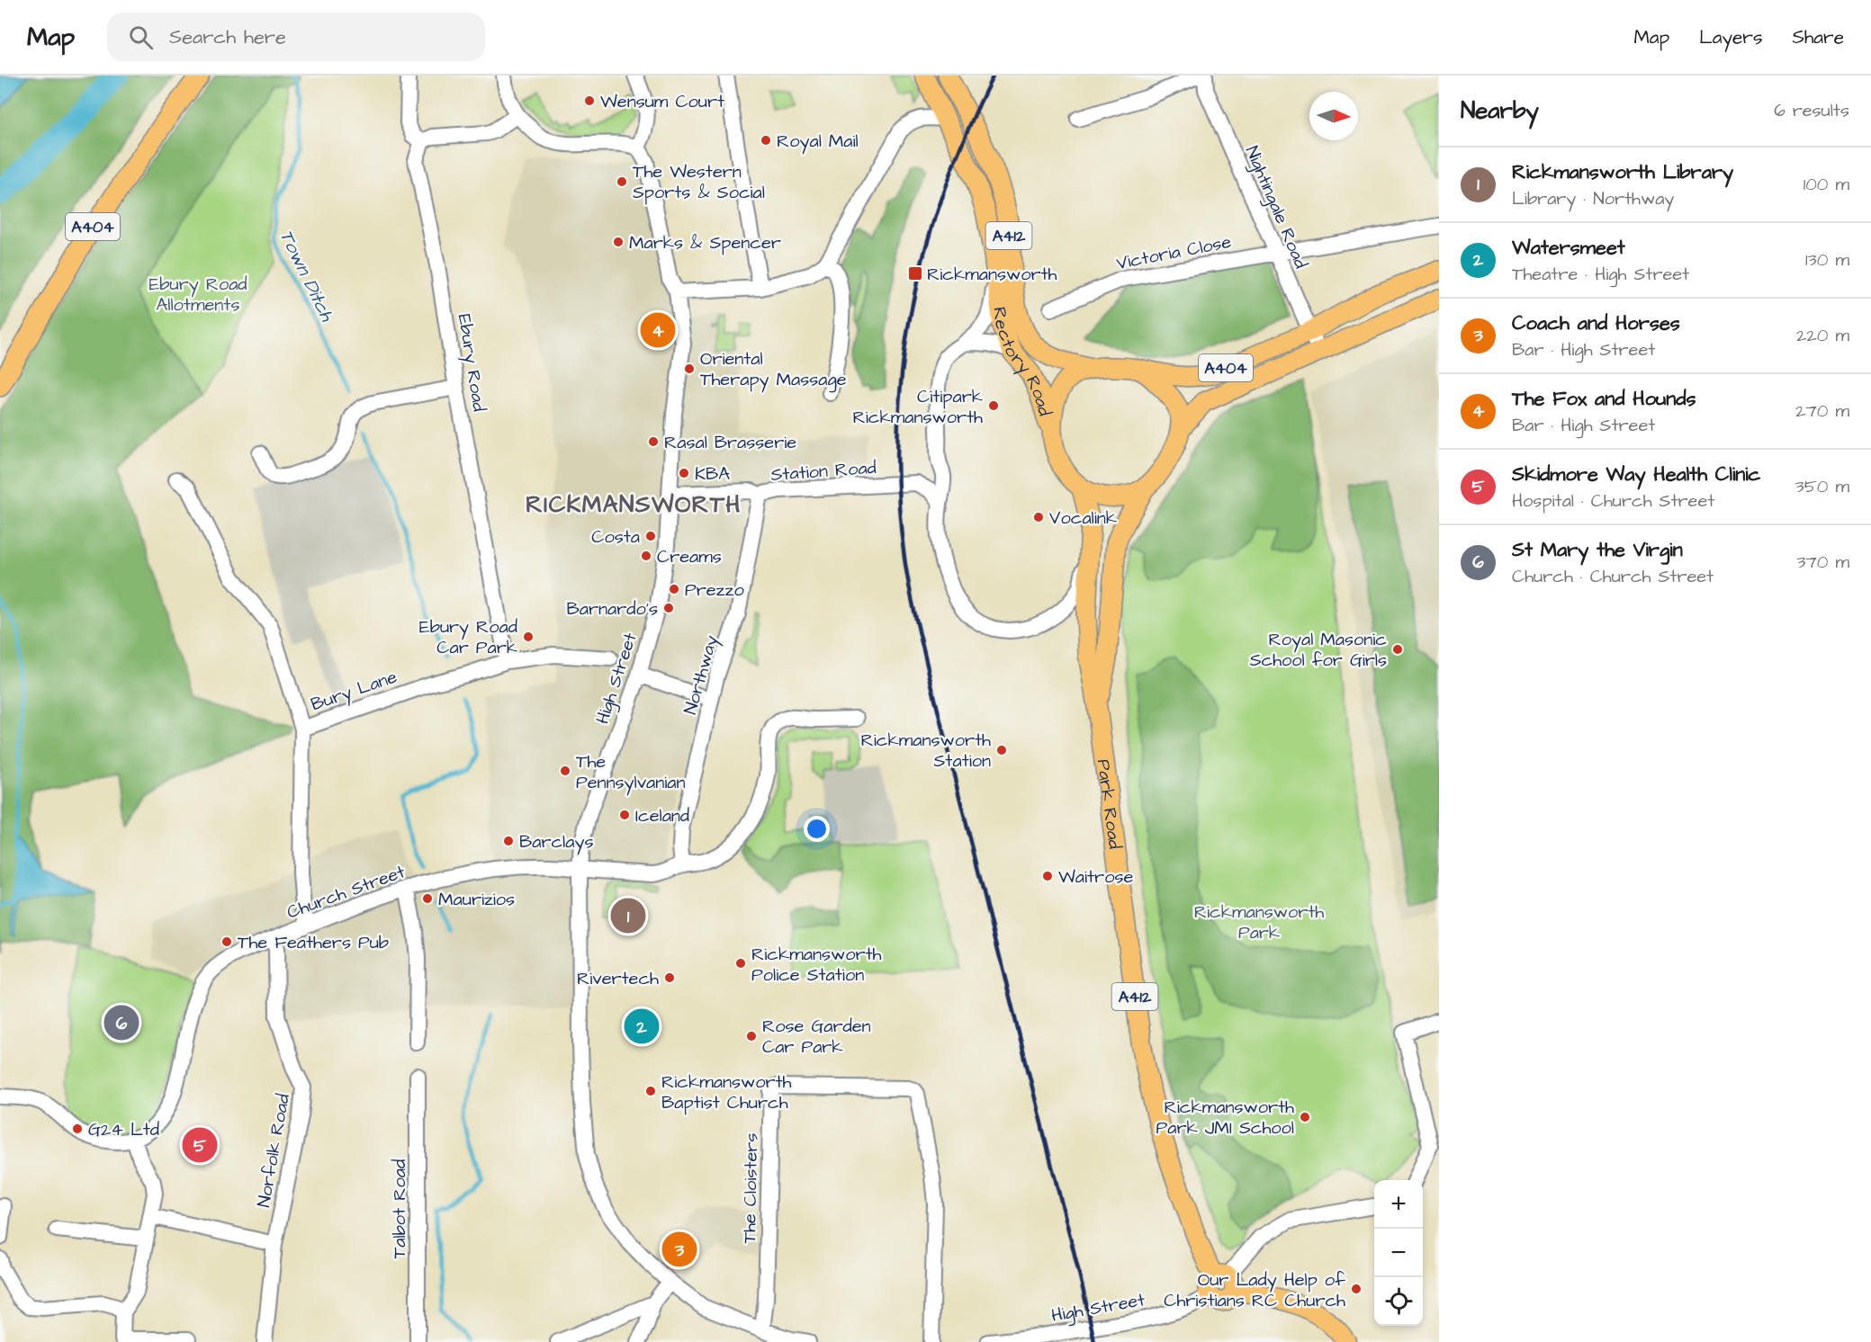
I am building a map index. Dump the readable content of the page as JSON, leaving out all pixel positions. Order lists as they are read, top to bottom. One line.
{"streets":{"main road":["A404","A412","Rectory Road","Park Road"],"street":["Nightingale Road","Victoria Close","Ebury Road","Station Road","Northway","High Street","Bury Lane","Church Street","Norfolk Road","The Cloisters","Talbot Road"]},"crossings":[["Nightingale Road","A404"],["Nightingale Road","Victoria Close"],["A404","Rectory Road"],["A404","Park Road"],["Rectory Road","Park Road"],["Ebury Road","Bury Lane"],["Station Road","Northway"],["Station Road","High Street"],["High Street","Park Road"],["High Street","Church Street"],["High Street","The Cloisters"],["Bury Lane","Church Street"],["Church Street","Norfolk Road"]],"districts":["RICKMANSWORTH"],"water":["Town Ditch"],"parks":["Ebury Road Allotments","Rickmansworth Park"],"places":{"other":["Wensum Court","Royal Mail","The Western Sports & Social","Marks & Spencer","Oriental Therapy Massage","Citipark Rickmansworth","Rasal Brasserie","KBA","Vocalink","Costa","Creams","Prezzo","Barnardo's","Ebury Road Car Park","Royal Masonic School for Girls","Rickmansworth Station","The Pennsylvanian","Iceland","Barclays","Waitrose","Maurizios","The Feathers Pub","Rickmansworth Police Station","Rivertech","Rose Garden Car Park","Rickmansworth Baptist Church","Rickmansworth Park JMI School","G24 Ltd","Our Lady Help of Christians RC Church"],"transit":["Rickmansworth"]},"north":"right","page":{"header":"Map","search":"Search here","nav":["Map","Layers","Share"],"heading":["Nearby","6 results"],"list":[{"mark":"1","name":"Rickmansworth Library","note":"Library · Northway","value":"100 m"},{"mark":"2","name":"Watersmeet","note":"Theatre · High Street","value":"130 m"},{"mark":"3","name":"Coach and Horses","note":"Bar · High Street","value":"220 m"},{"mark":"4","name":"The Fox and Hounds","note":"Bar · High Street","value":"270 m"},{"mark":"5","name":"Skidmore Way Health Clinic","note":"Hospital · Church Street","value":"350 m"},{"mark":"6","name":"St Mary the Virgin","note":"Church · Church Street","value":"370 m"}],"pins":["4","1","6","2","5","3"],"map_buttons":["+","−"]}}
